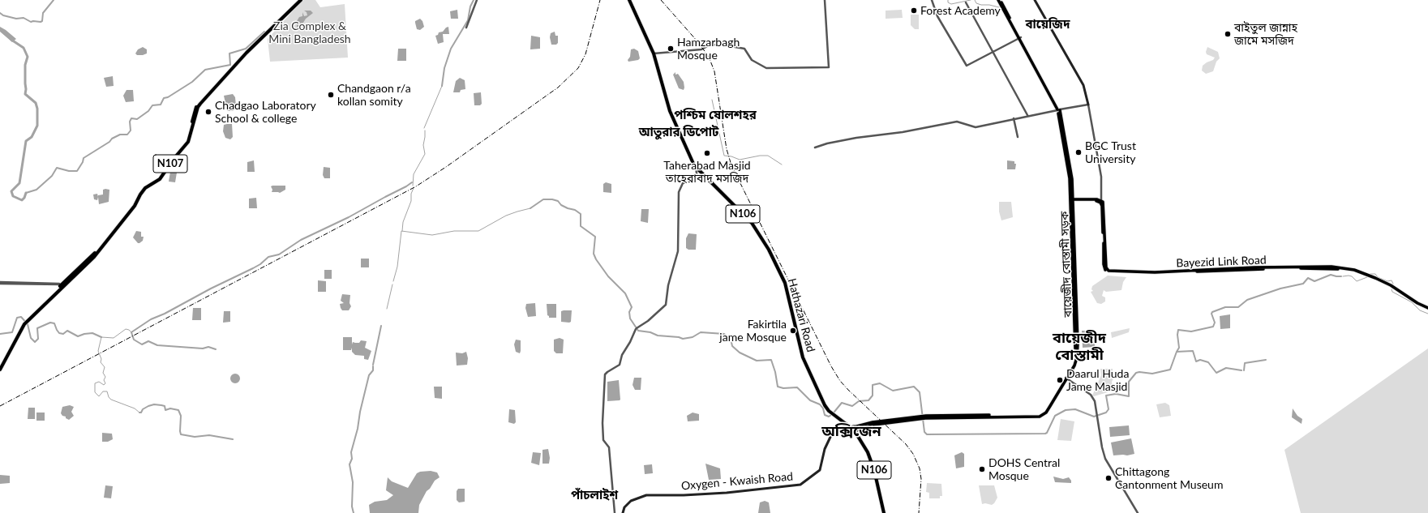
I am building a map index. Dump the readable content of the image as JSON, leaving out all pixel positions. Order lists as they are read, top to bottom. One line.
{"streets":{"highway":["N107","N106","Hathazari Road"],"main road":["Bayezid Link Road","বায়েজীদ বোস্তামী সড়ক","Oxygen - Kwaish Road"]},"crossings":[["N106","বায়েজীদ বোস্তামী সড়ক"],["N106","Hathazari Road"],["বায়েজীদ বোস্তামী সড়ক","Hathazari Road"],["Hathazari Road","Oxygen - Kwaish Road"]],"districts":["বায়েজিদ","পশ্চিম ষোলশহর","আতুরার ডিপোট","বায়েজীদ বোস্তামী","অক্সিজেন","পাঁচলাইশ"],"parks":["Zia Complex & Mini Bangladesh"],"places":["Forest Academy","বাইতুল জান্নাহ জামে মসজিদ","Hamzarbagh Mosque","Chandgaon r/a kollan somity","Chadgao Laboratory School & college","BGC Trust University","Taherabad Masjid তাহেরাবাদ মসজিদ","Fakirtila jame Mosque","Daarul Huda Jame Masjid","DOHS Central Mosque","Chittagong Cantonment Museum"]}
